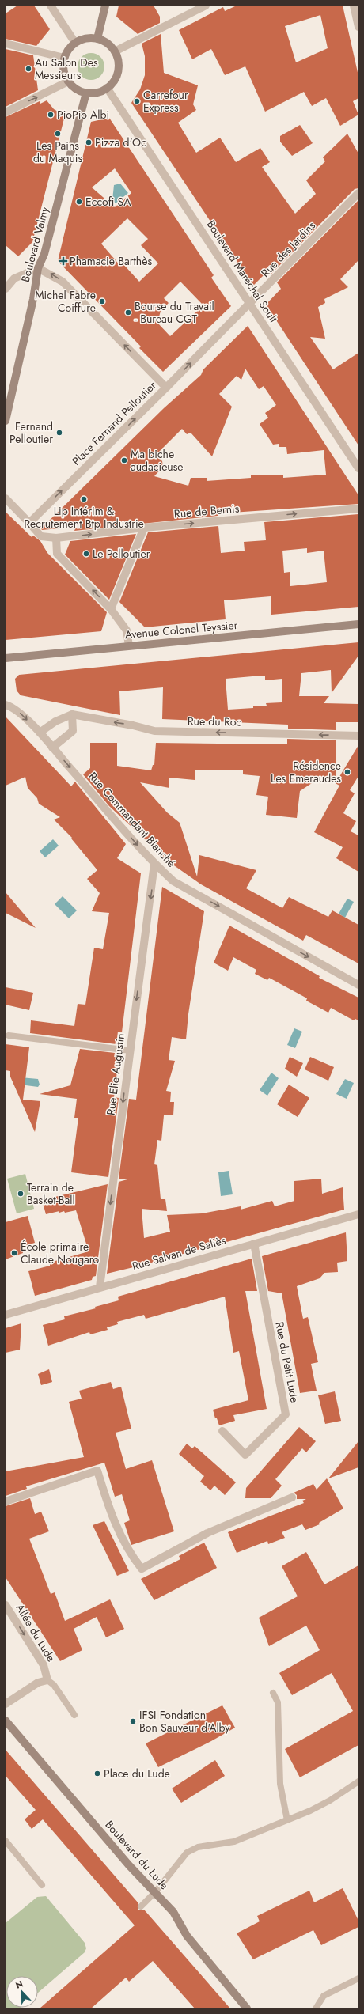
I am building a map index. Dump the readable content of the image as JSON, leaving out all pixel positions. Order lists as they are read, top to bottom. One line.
{"streets":{"main road":["Boulevard Valmy","Avenue Colonel Teyssier","Boulevard du Lude"],"street":["Rue des Jardins","Boulevard Maréchal Soult","Place Fernand Pelloutier","Rue de Bernis","Rue du Roc","Rue Commandant Blanché","Rue Elie Augustin","Rue Salvan de Saliès","Rue du Petit Lude","Allée du Lude"]},"crossings":[["Boulevard Valmy","Boulevard Maréchal Soult"],["Boulevard Valmy","Place Fernand Pelloutier"],["Rue des Jardins","Boulevard Maréchal Soult"],["Rue des Jardins","Place Fernand Pelloutier"],["Place Fernand Pelloutier","Rue de Bernis"],["Rue Commandant Blanché","Rue Elie Augustin"],["Rue Elie Augustin","Rue Salvan de Saliès"],["Rue Salvan de Saliès","Rue du Petit Lude"]],"one_way":["Rue des Jardins","Rue de Bernis","Rue du Roc","Rue Commandant Blanché","Rue Elie Augustin","Allée du Lude"],"places":{"other":["Au Salon Des Messieurs","Carrefour Express","PioPio Albi","Les Pains du Maquis","Pizza d'Oc","Eccofi SA","Michel Fabre Coiffure","Bourse du Travail - Bureau CGT","Fernand Pelloutier","Ma biche audacieuse","Lip Intérim & Recrutement Btp Industrie","Le Pelloutier","Résidence Les Emeraudes","Terrain de Basket-Ball","École primaire Claude Nougaro","IFSI Fondation Bon Sauveur d'Alby","Place du Lude"],"health":["Phamacie Barthès"]},"north":"top"}
